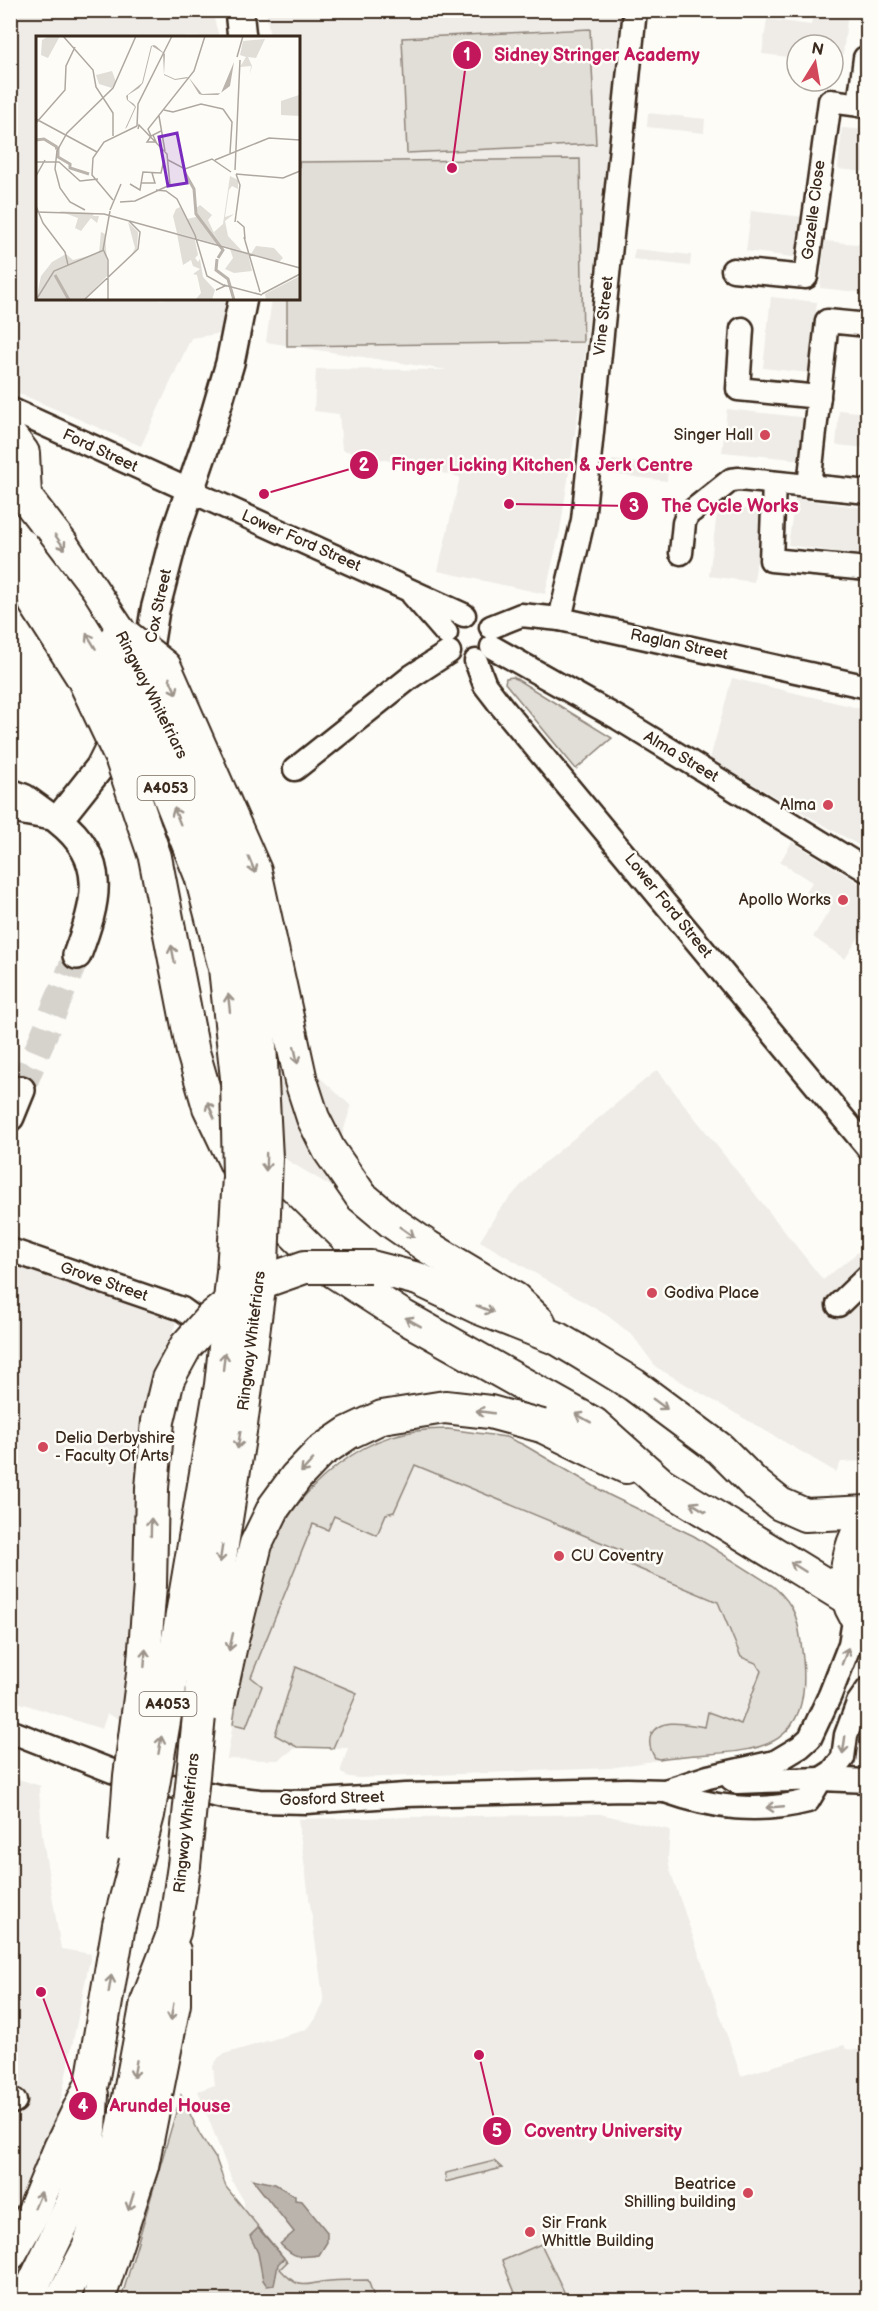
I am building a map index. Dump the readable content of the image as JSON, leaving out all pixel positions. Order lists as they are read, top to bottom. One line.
{"streets":{"highway":["Ringway Whitefriars","A4053"],"main road":["Cox Street"],"street":["Gazelle Close","Vine Street","Ford Street","Lower Ford Street","Raglan Street","Alma Street","Grove Street","Gosford Street"]},"crossings":[["Vine Street","Raglan Street"],["Ford Street","Lower Ford Street"],["Ford Street","Cox Street"],["Lower Ford Street","Cox Street"],["Lower Ford Street","Raglan Street"],["Lower Ford Street","Alma Street"],["Raglan Street","Alma Street"]],"places":["Sidney Stringer Academy","Singer Hall","Finger Licking Kitchen & Jerk Centre","The Cycle Works","Alma","Apollo Works","Godiva Place","Delia Derbyshire - Faculty Of Arts","CU Coventry","Arundel House","Coventry University","Beatrice Shilling building","Sir Frank Whittle Building"],"north":"top"}
